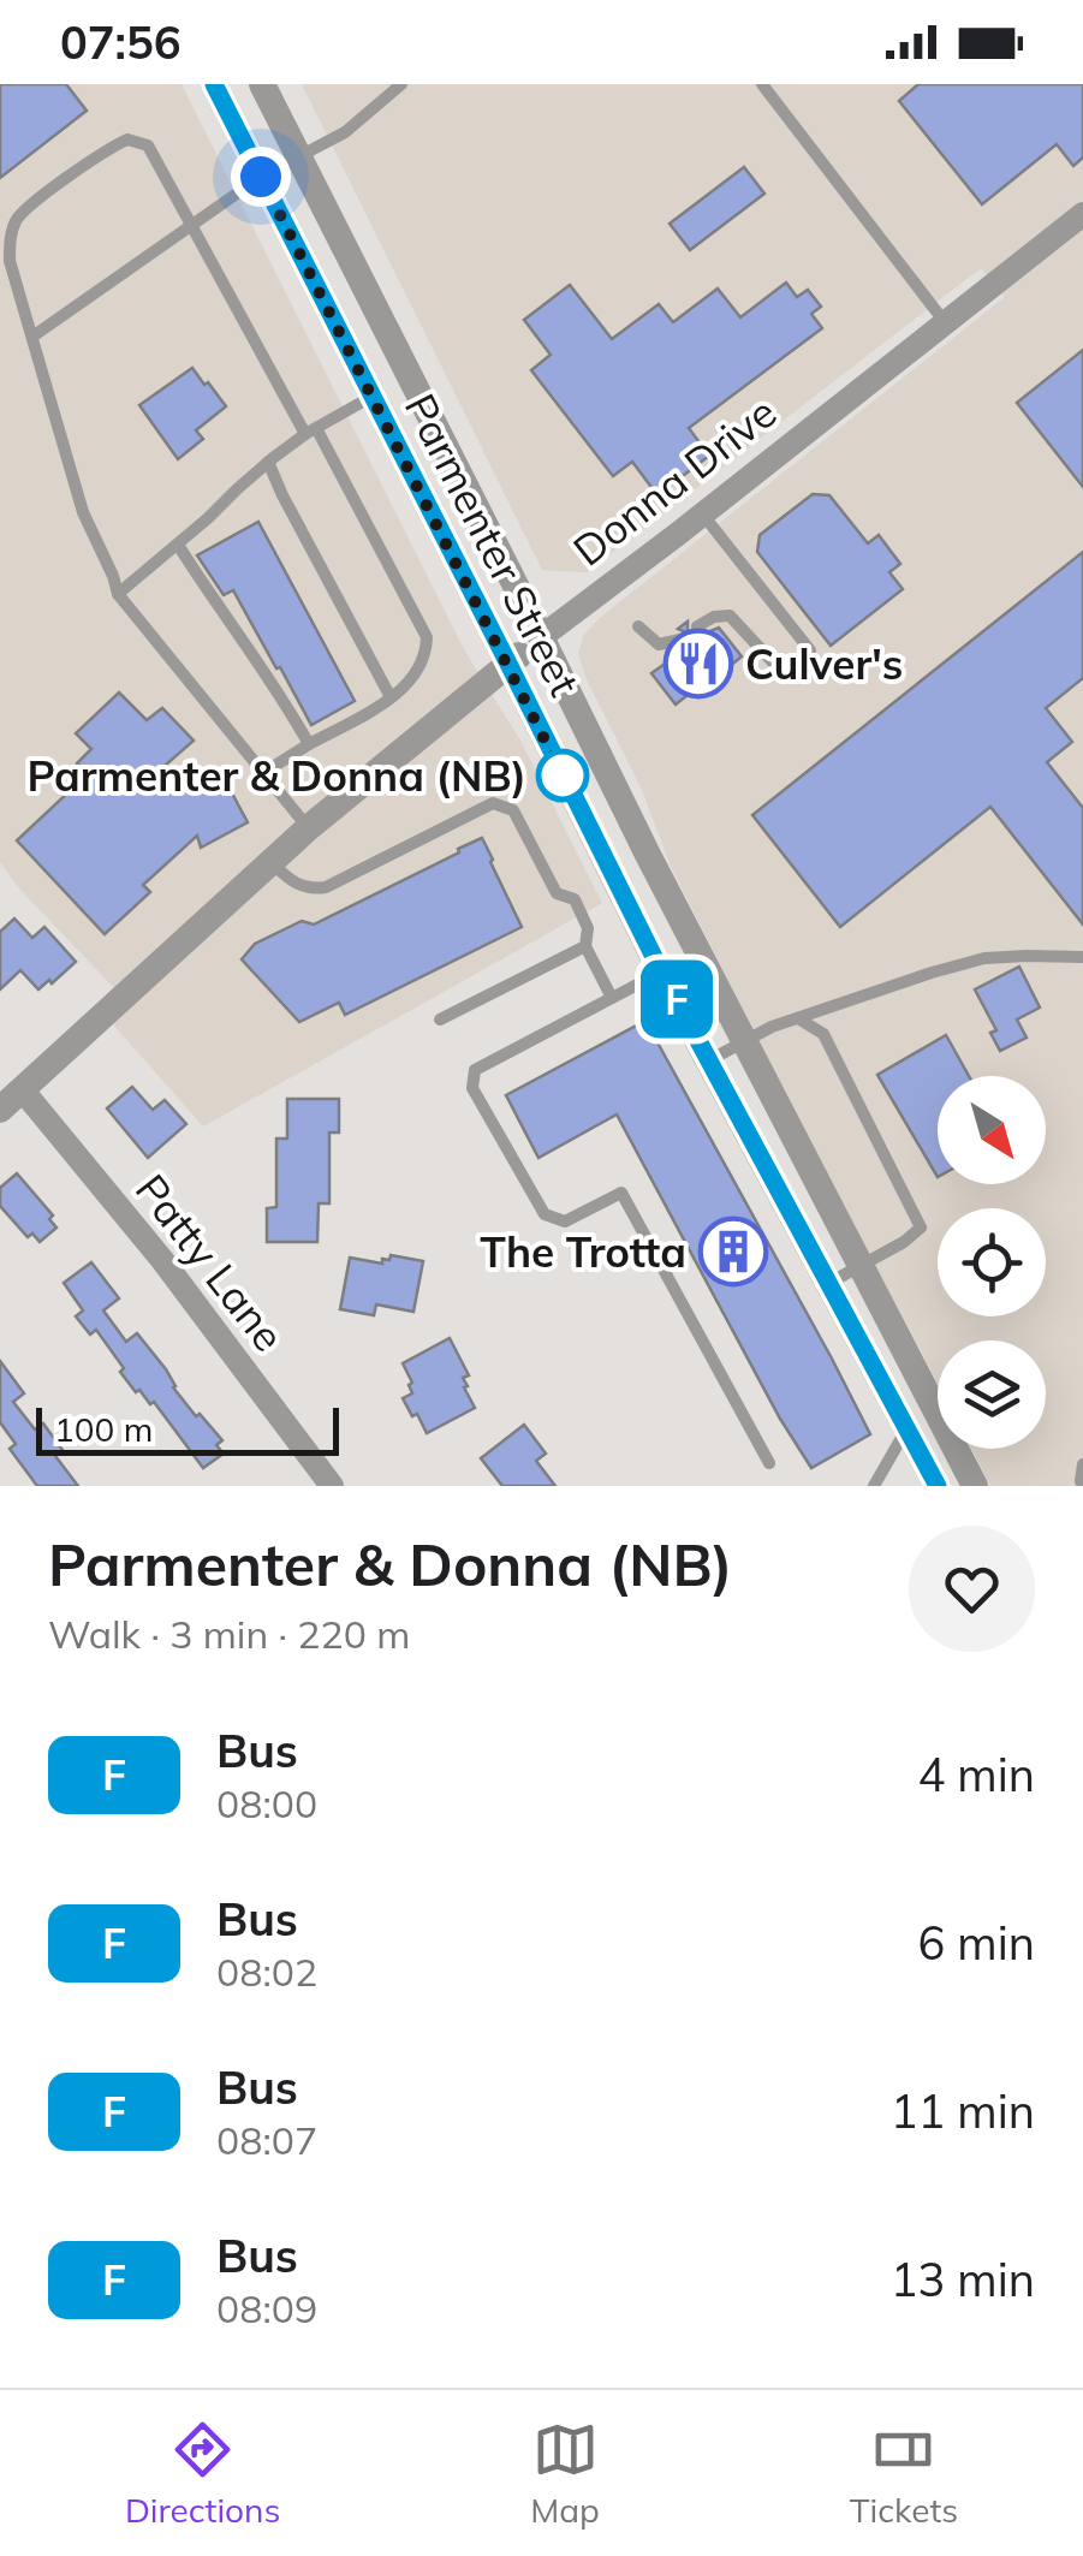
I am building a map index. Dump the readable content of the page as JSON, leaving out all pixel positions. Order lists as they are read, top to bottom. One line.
{"streets":{"street":["Donna Drive","Parmenter Street","Patty Lane"]},"crossings":[["Donna Drive","Parmenter Street"],["Donna Drive","Patty Lane"]],"places":{"restaurant":["Culver's"],"other":["Parmenter & Donna (NB)"],"building":["The Trotta"]},"lines":["bus line F"],"scale_bar":"100 m","north":"bottom right","page":{"status":"07:56","on_map":"F","scale":"100 m","heading":["Parmenter & Donna (NB)","Walk · 3 min · 220 m"],"list":[{"mark":"F","name":"Bus","note":"08:00","value":"4 min"},{"mark":"F","name":"Bus","note":"08:02","value":"6 min"},{"mark":"F","name":"Bus","note":"08:07","value":"11 min"},{"mark":"F","name":"Bus","note":"08:09","value":"13 min"}],"tabs":["Directions","Map","Tickets"]}}
